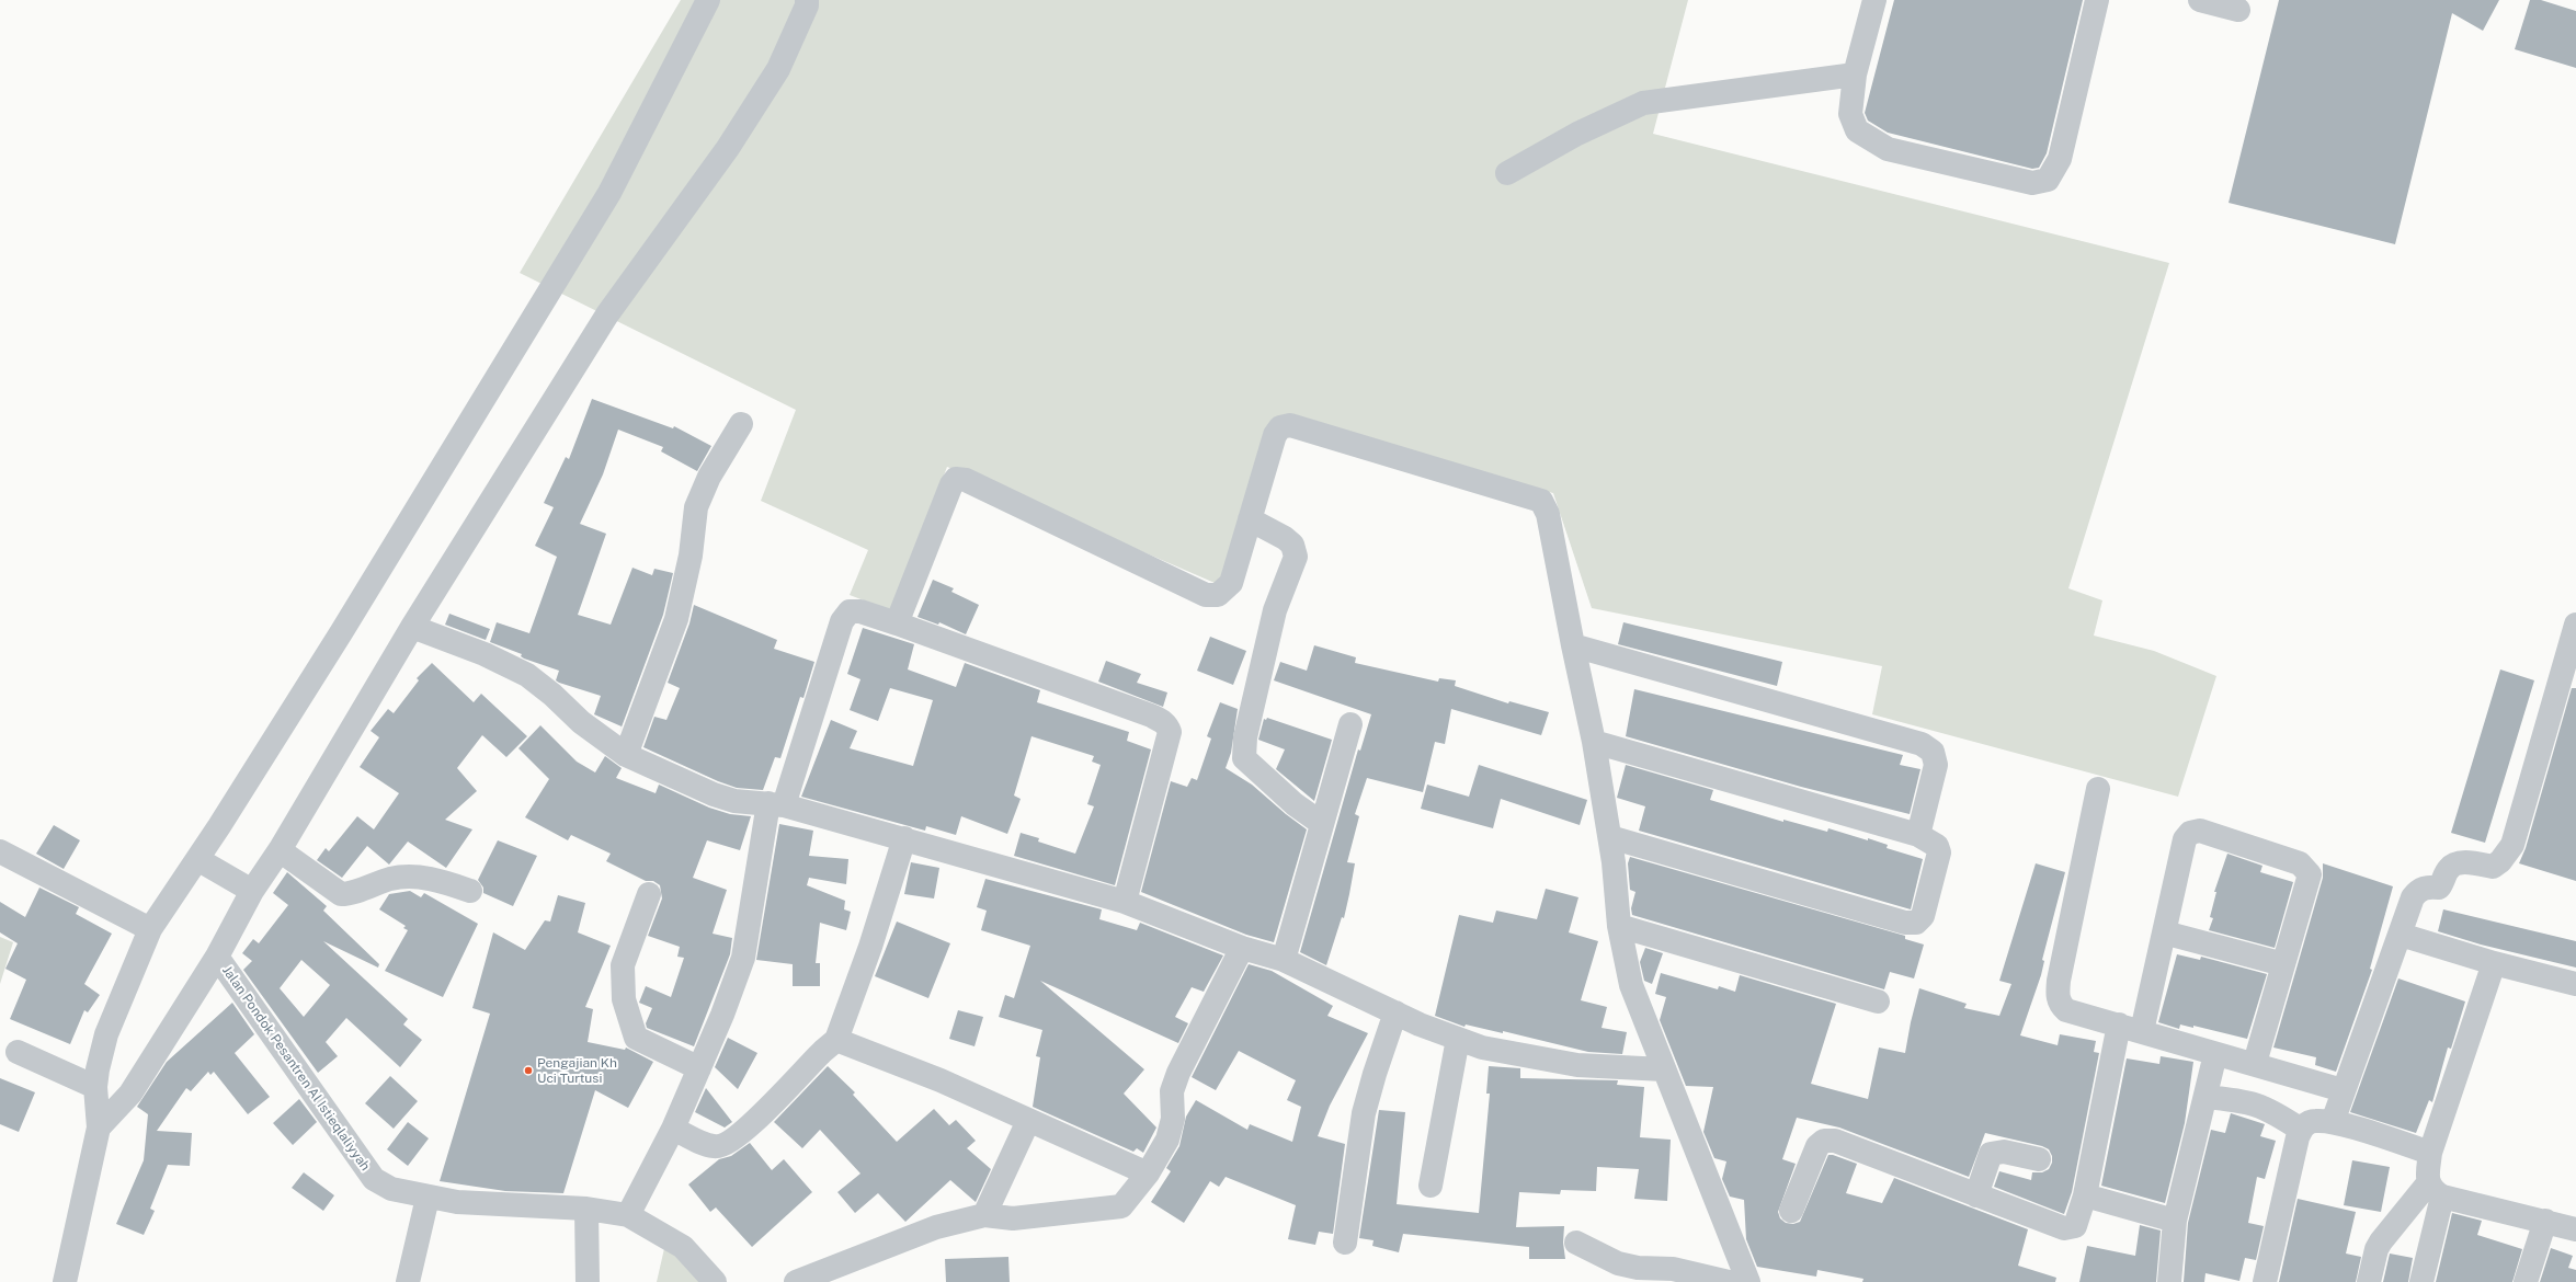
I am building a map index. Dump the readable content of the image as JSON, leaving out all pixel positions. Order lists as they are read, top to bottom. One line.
{"streets":{"street":["Jalan Pondok Pesantren Al Istieqlaliyyah"]},"places":["Pengajian Kh Uci Turtusi"]}
